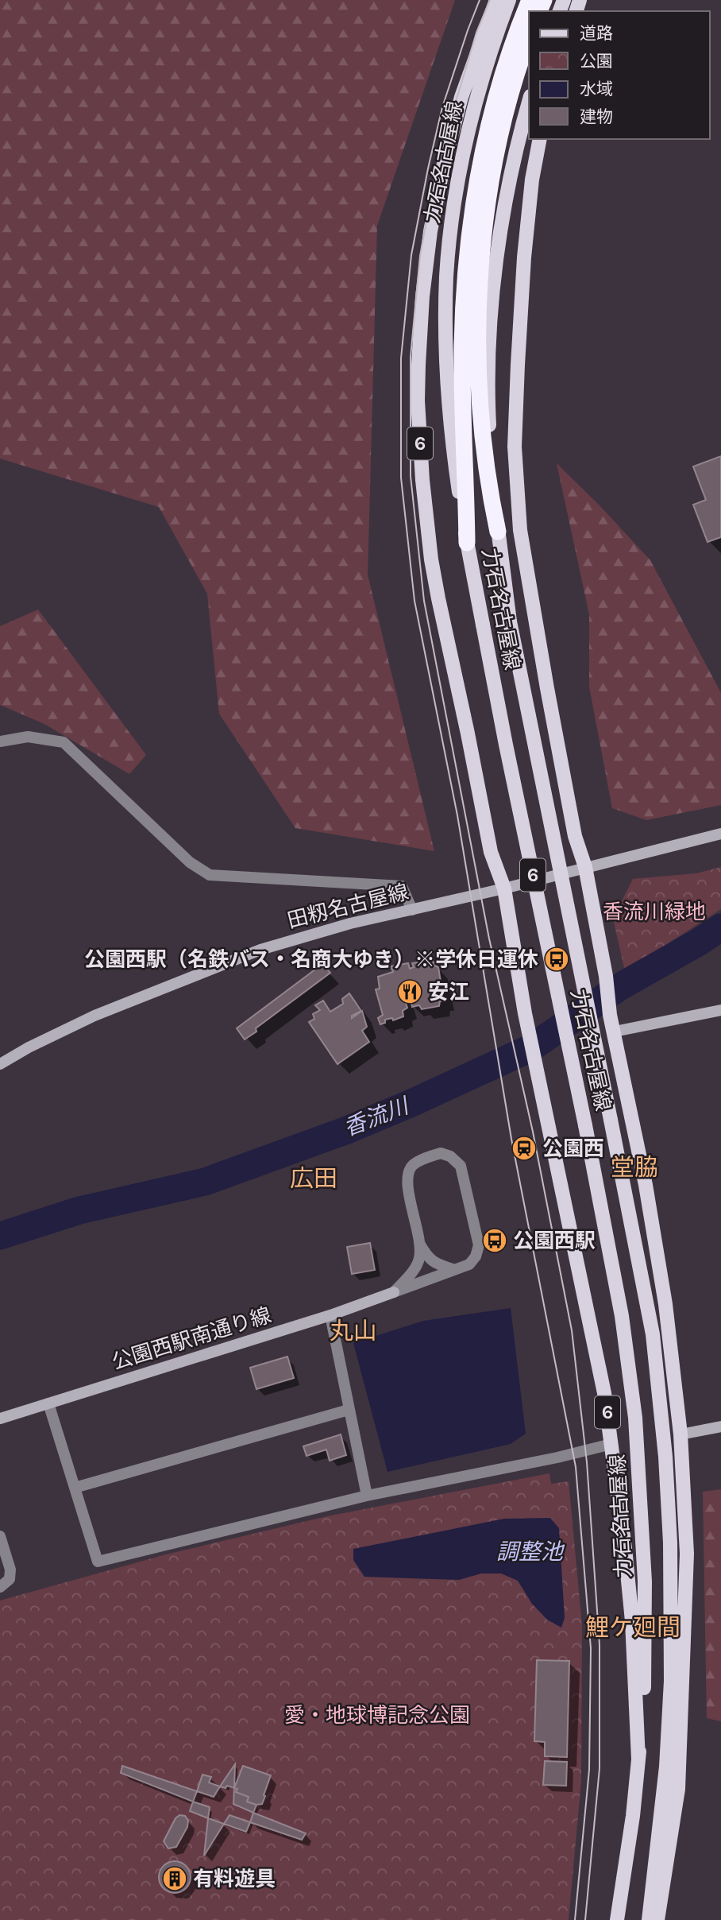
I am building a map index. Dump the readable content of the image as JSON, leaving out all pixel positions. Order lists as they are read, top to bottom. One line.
{"streets":{"main road":["力石名古屋線","6","田籾名古屋線","公園西駅南通り線"]},"crossings":[["力石名古屋線","6"],["6","田籾名古屋線"]],"districts":["堂脇","広田","丸山","鯉ケ廻間"],"water":["香流川","調整池"],"parks":["香流川緑地","愛・地球博記念公園"],"places":{"bus stop":["公園西駅（名鉄バス・名商大ゆき）※学休日運休","公園西駅"],"restaurant":["安江"],"station":["公園西"],"building":["有料遊具"]},"legend":["道路","公園","水域","建物"]}
